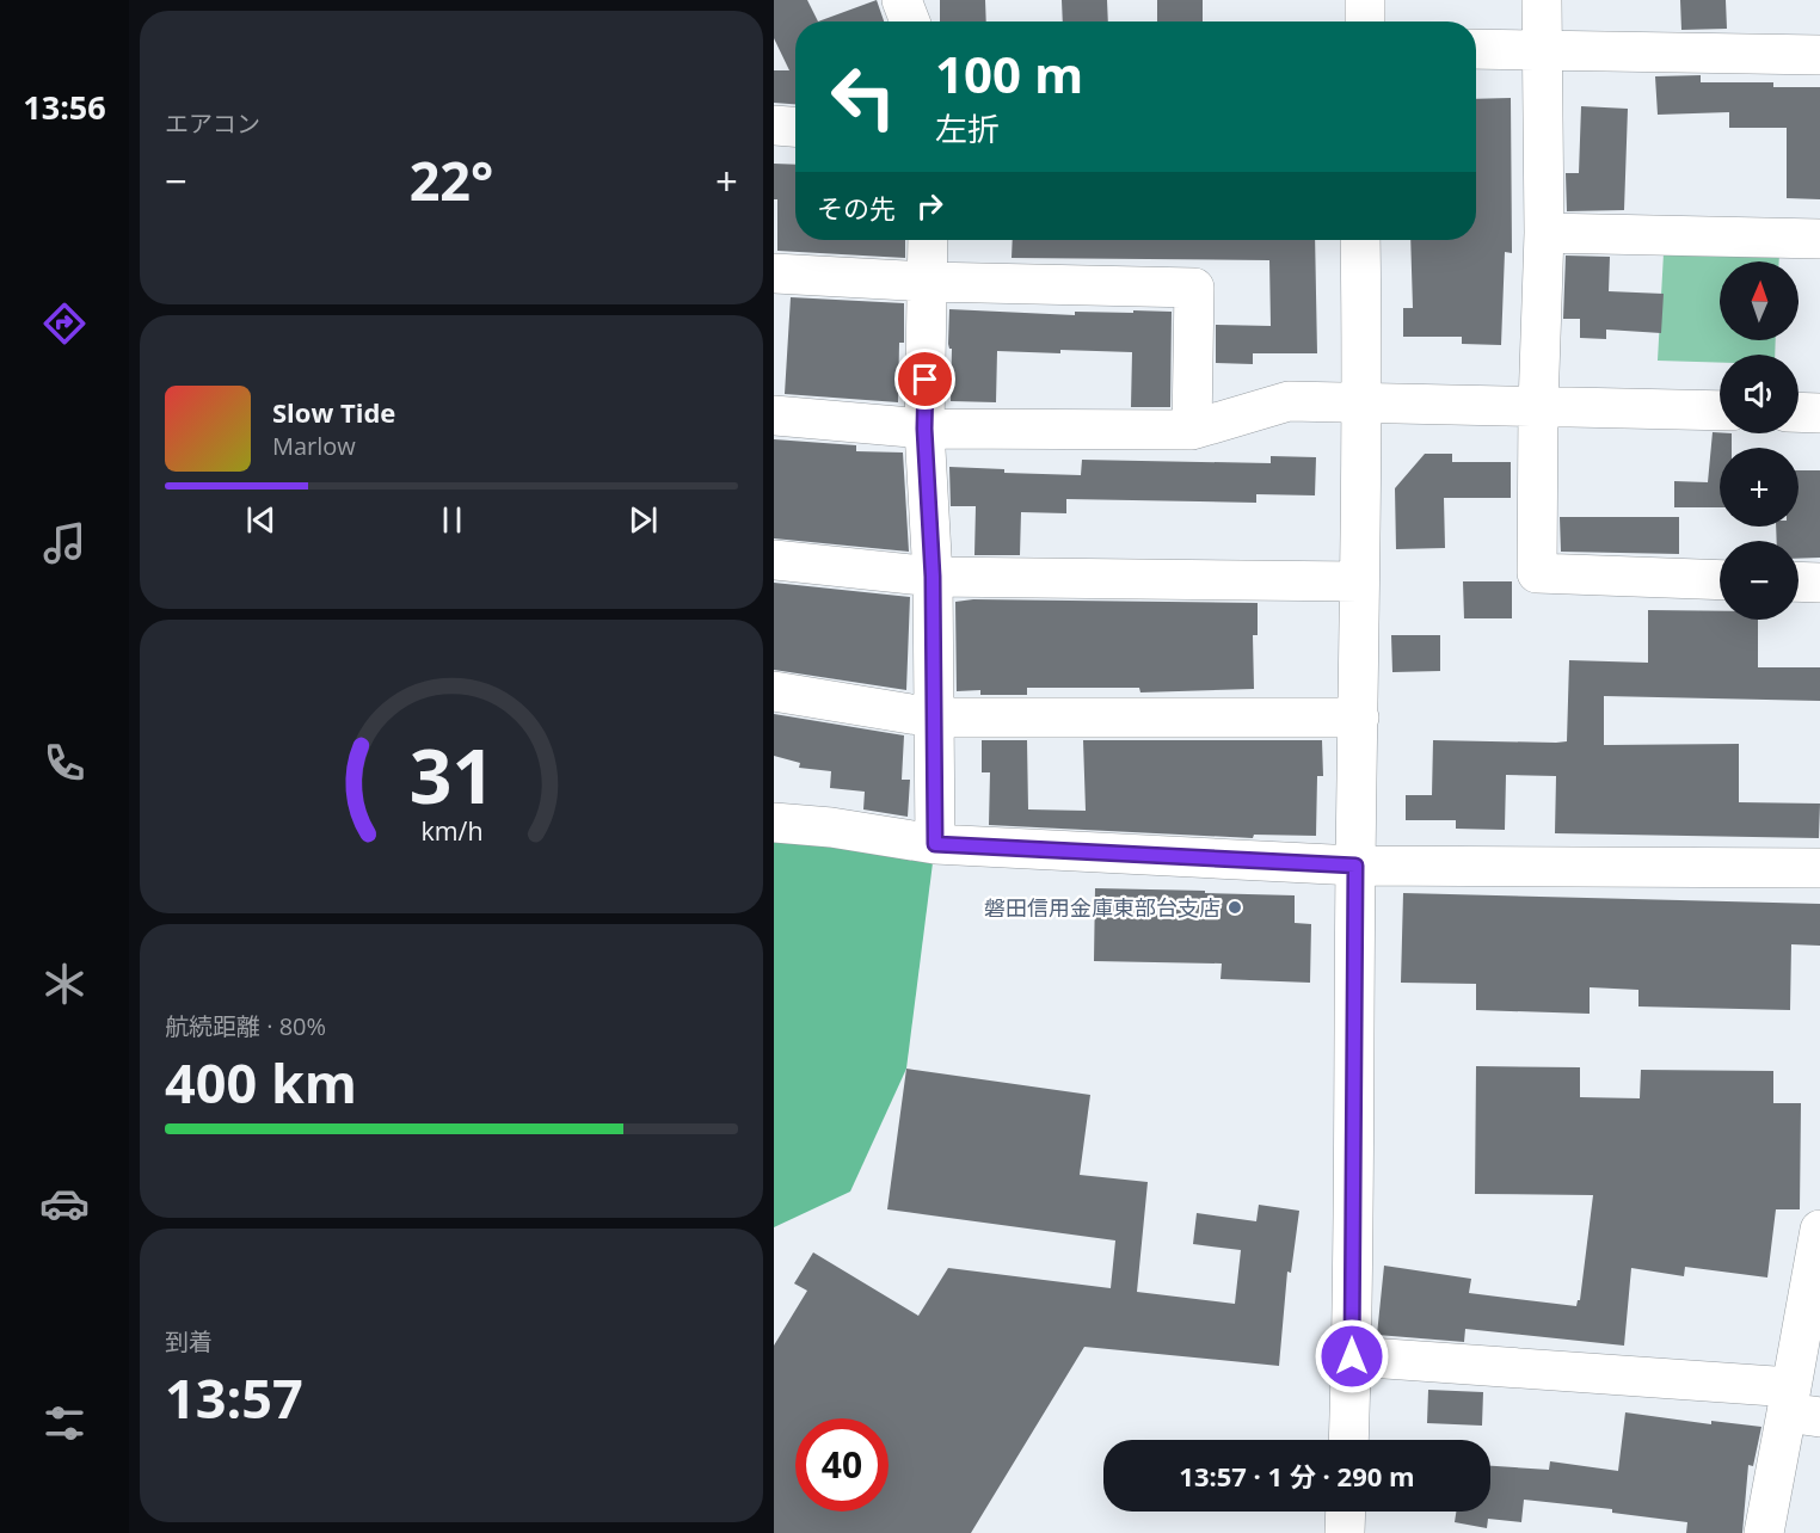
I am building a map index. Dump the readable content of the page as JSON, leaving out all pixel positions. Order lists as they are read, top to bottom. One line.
{"places":["磐田信用金庫東部台支店"],"north":"top","page":{"tabs":"13:56","tile":["エアコン",["航続距離 · 80%","400 km"],["到着","13:57"]],"turn":["100 m","左折"],"heat":["−","22°","+"],"then":"その先","map_buttons":["+","−"],"song":["Slow Tide","Marlow"],"limit":"40","trip":"13:57 · 1 分 · 290 m","gauge":["31","km/h"]}}
